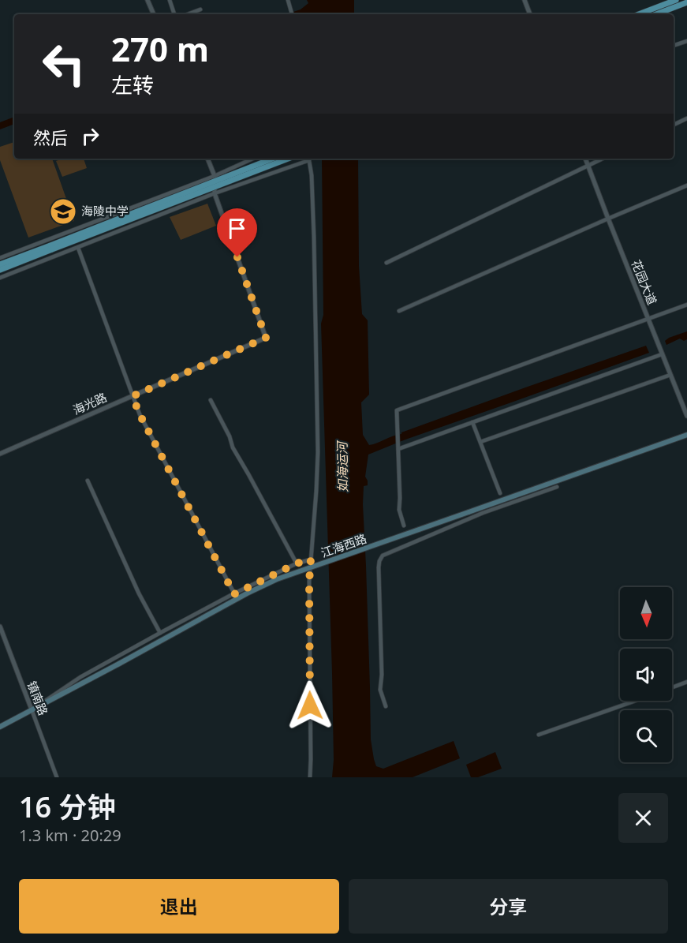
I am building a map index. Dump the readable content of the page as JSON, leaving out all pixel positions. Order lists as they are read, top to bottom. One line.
{"streets":{"main road":["江海西路"],"street":["花园大道","海光路","镇南路"]},"crossings":[["江海西路","镇南路"]],"water":["如海运河"],"places":{"school or university":["海陵中学"]},"north":"bottom","page":{"turn":["270 m","左转"],"then":"然后","heading":["16 分钟","1.3 km · 20:29"],"buttons":["退出","分享"]}}
